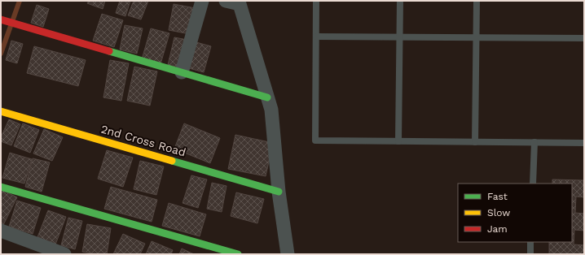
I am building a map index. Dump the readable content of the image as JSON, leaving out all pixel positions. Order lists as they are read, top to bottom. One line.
{"streets":{"street":["2nd Cross Road"]},"legend":["Fast","Slow","Jam"]}
